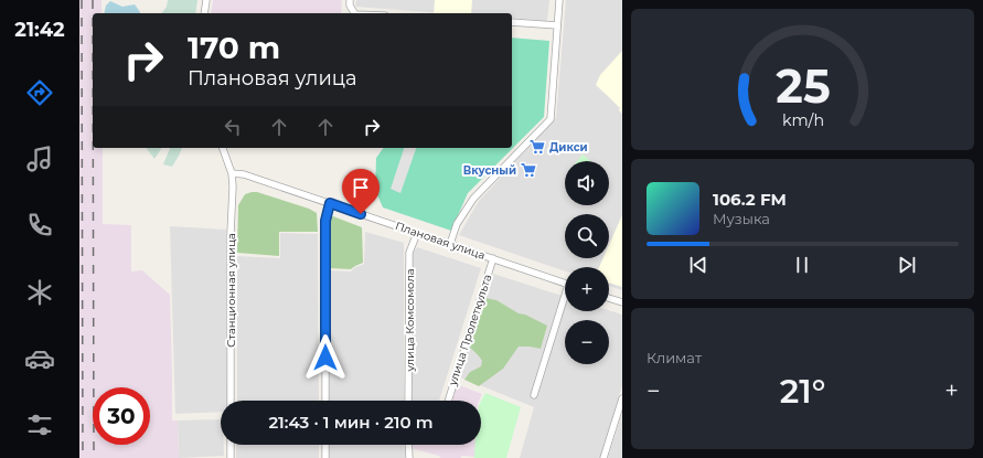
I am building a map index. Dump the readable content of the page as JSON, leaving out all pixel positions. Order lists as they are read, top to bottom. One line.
{"streets":{"street":["Плановая улица","Станционная улица","улица Комсомола","улица Пролеткульта"]},"crossings":[["Плановая улица","Станционная улица"],["Плановая улица","улица Комсомола"],["Плановая улица","улица Пролеткульта"]],"places":{"supermarket":["Дикси","Вкусный"]},"page":{"tabs":"21:42","turn":["170 m","Плановая улица"],"map_buttons":["+","−"],"song":["106.2 FM","Музыка"],"tile":"Климат","heat":["−","21°","+"],"limit":"30","trip":"21:43 · 1 мин · 210 m","gauge":["25","km/h"]}}
